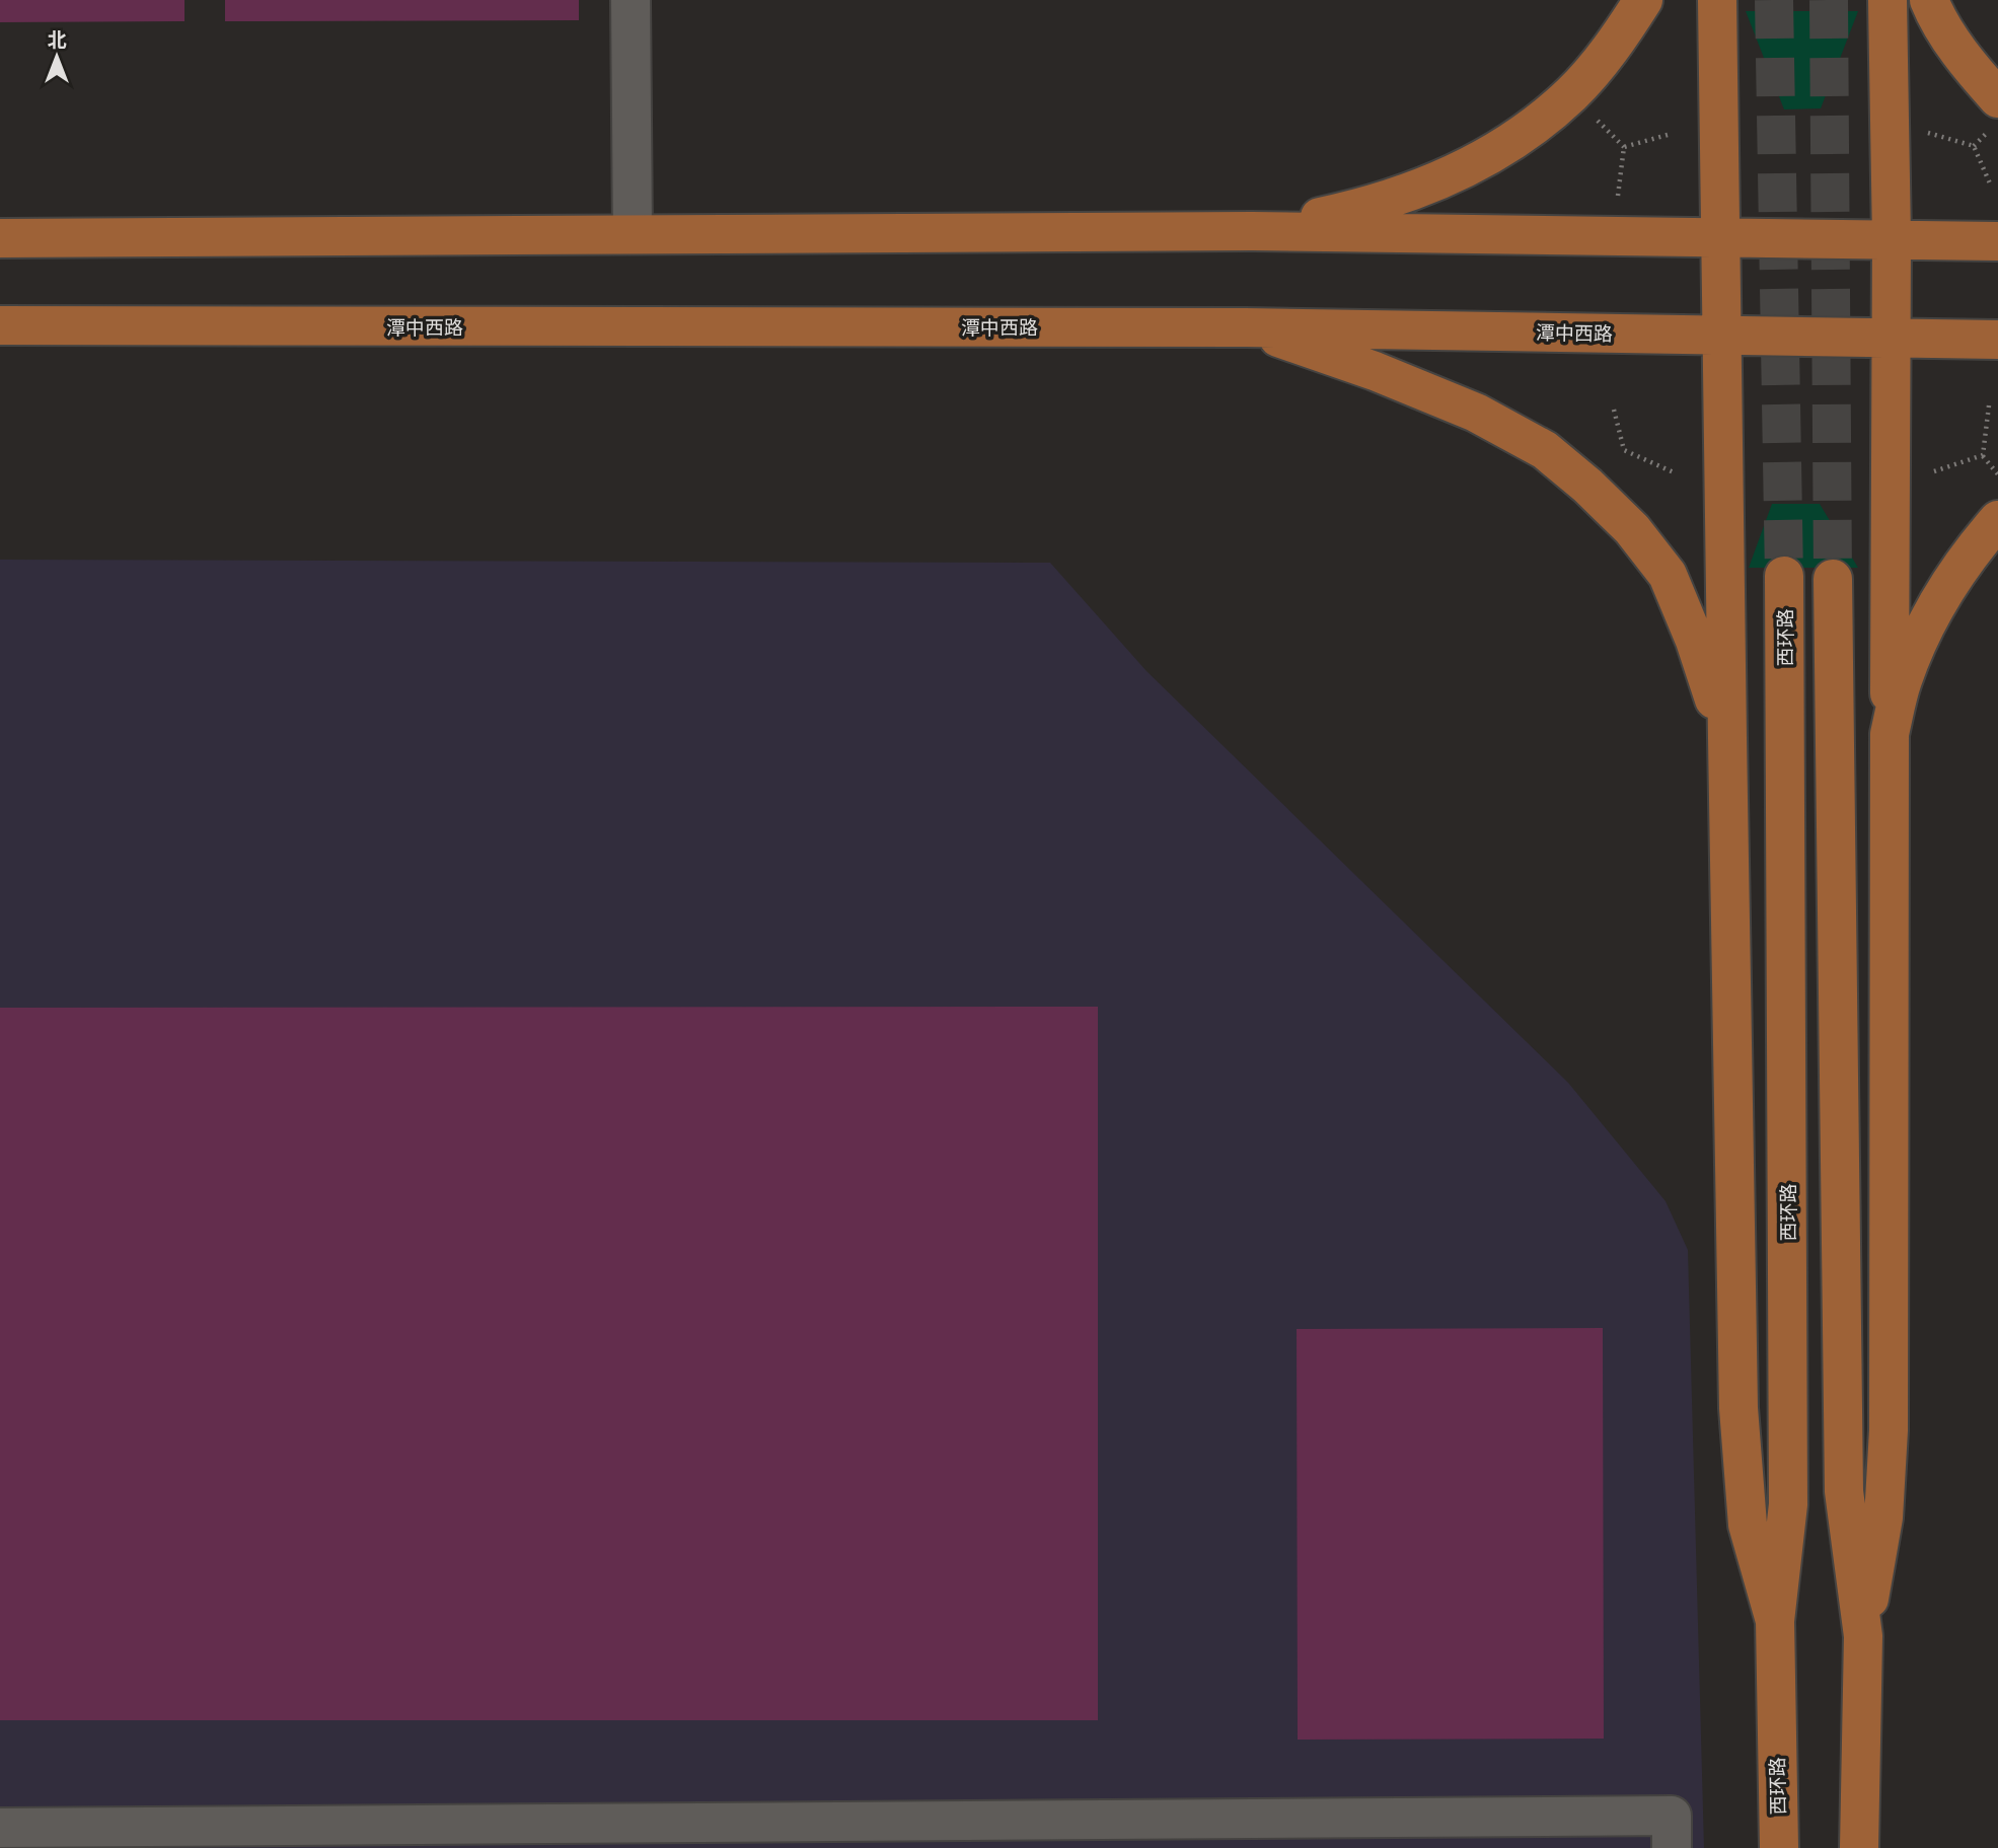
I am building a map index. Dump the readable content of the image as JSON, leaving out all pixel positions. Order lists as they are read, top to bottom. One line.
{"streets":{"main road":["潭中西路","西环路"]},"north":"top"}
